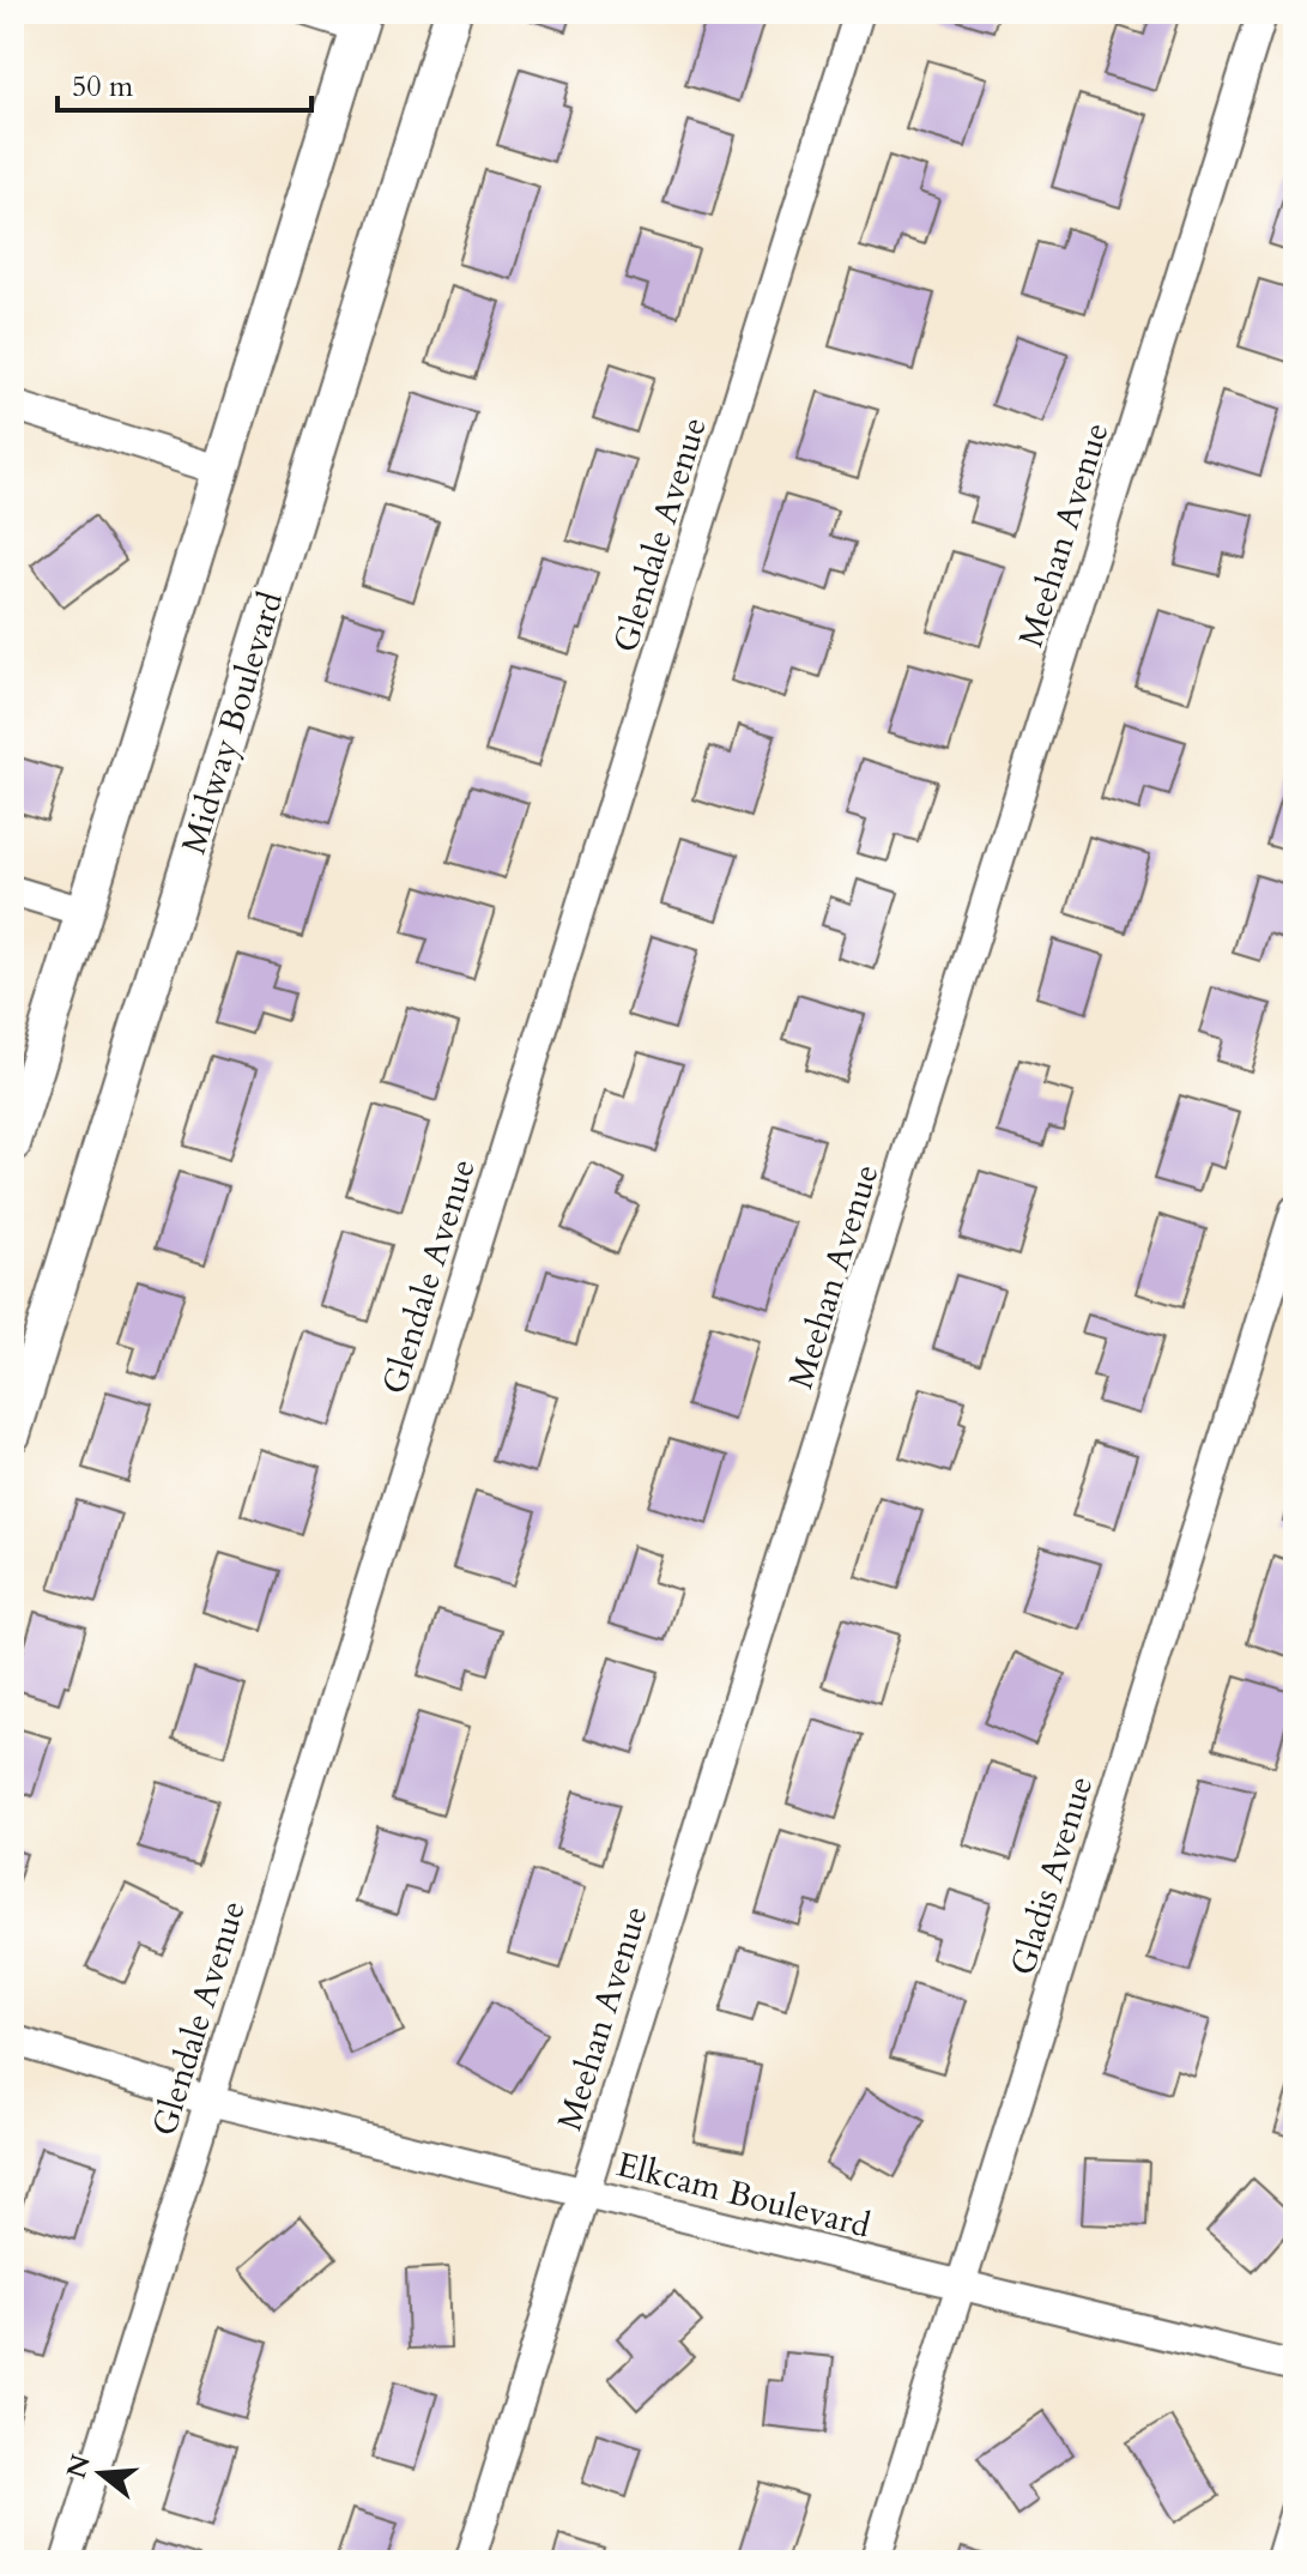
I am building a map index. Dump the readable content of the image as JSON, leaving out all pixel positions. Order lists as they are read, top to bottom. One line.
{"streets":{"street":["Glendale Avenue","Meehan Avenue","Midway Boulevard","Gladis Avenue","Elkcam Boulevard"]},"crossings":[["Glendale Avenue","Elkcam Boulevard"],["Meehan Avenue","Elkcam Boulevard"],["Gladis Avenue","Elkcam Boulevard"]],"scale_bar":"50 m","north":"left"}
